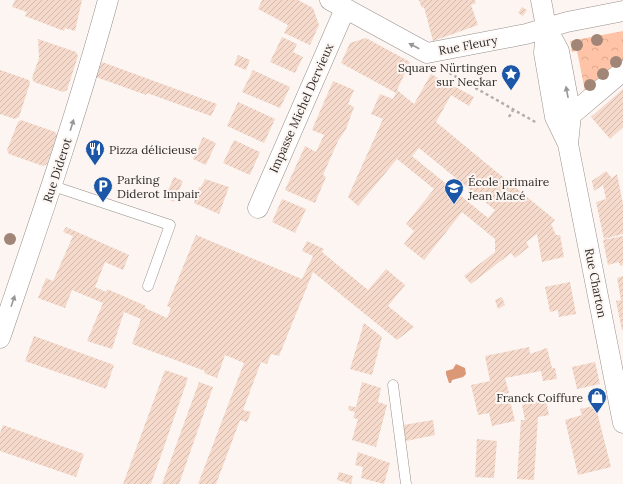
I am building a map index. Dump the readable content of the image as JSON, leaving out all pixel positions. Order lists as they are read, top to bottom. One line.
{"streets":{"street":["Rue Fleury","Impasse Michel Dervieux","Rue Diderot","Rue Charton"]},"crossings":[["Rue Fleury","Impasse Michel Dervieux"],["Rue Fleury","Rue Charton"]],"one_way":["Rue Diderot"],"places":{"place":["Square Nürtingen sur Neckar"],"restaurant":["Pizza délicieuse"],"parking":["Parking Diderot Impair"],"school or university":["École primaire Jean Macé"],"shop":["Franck Coiffure"]}}
